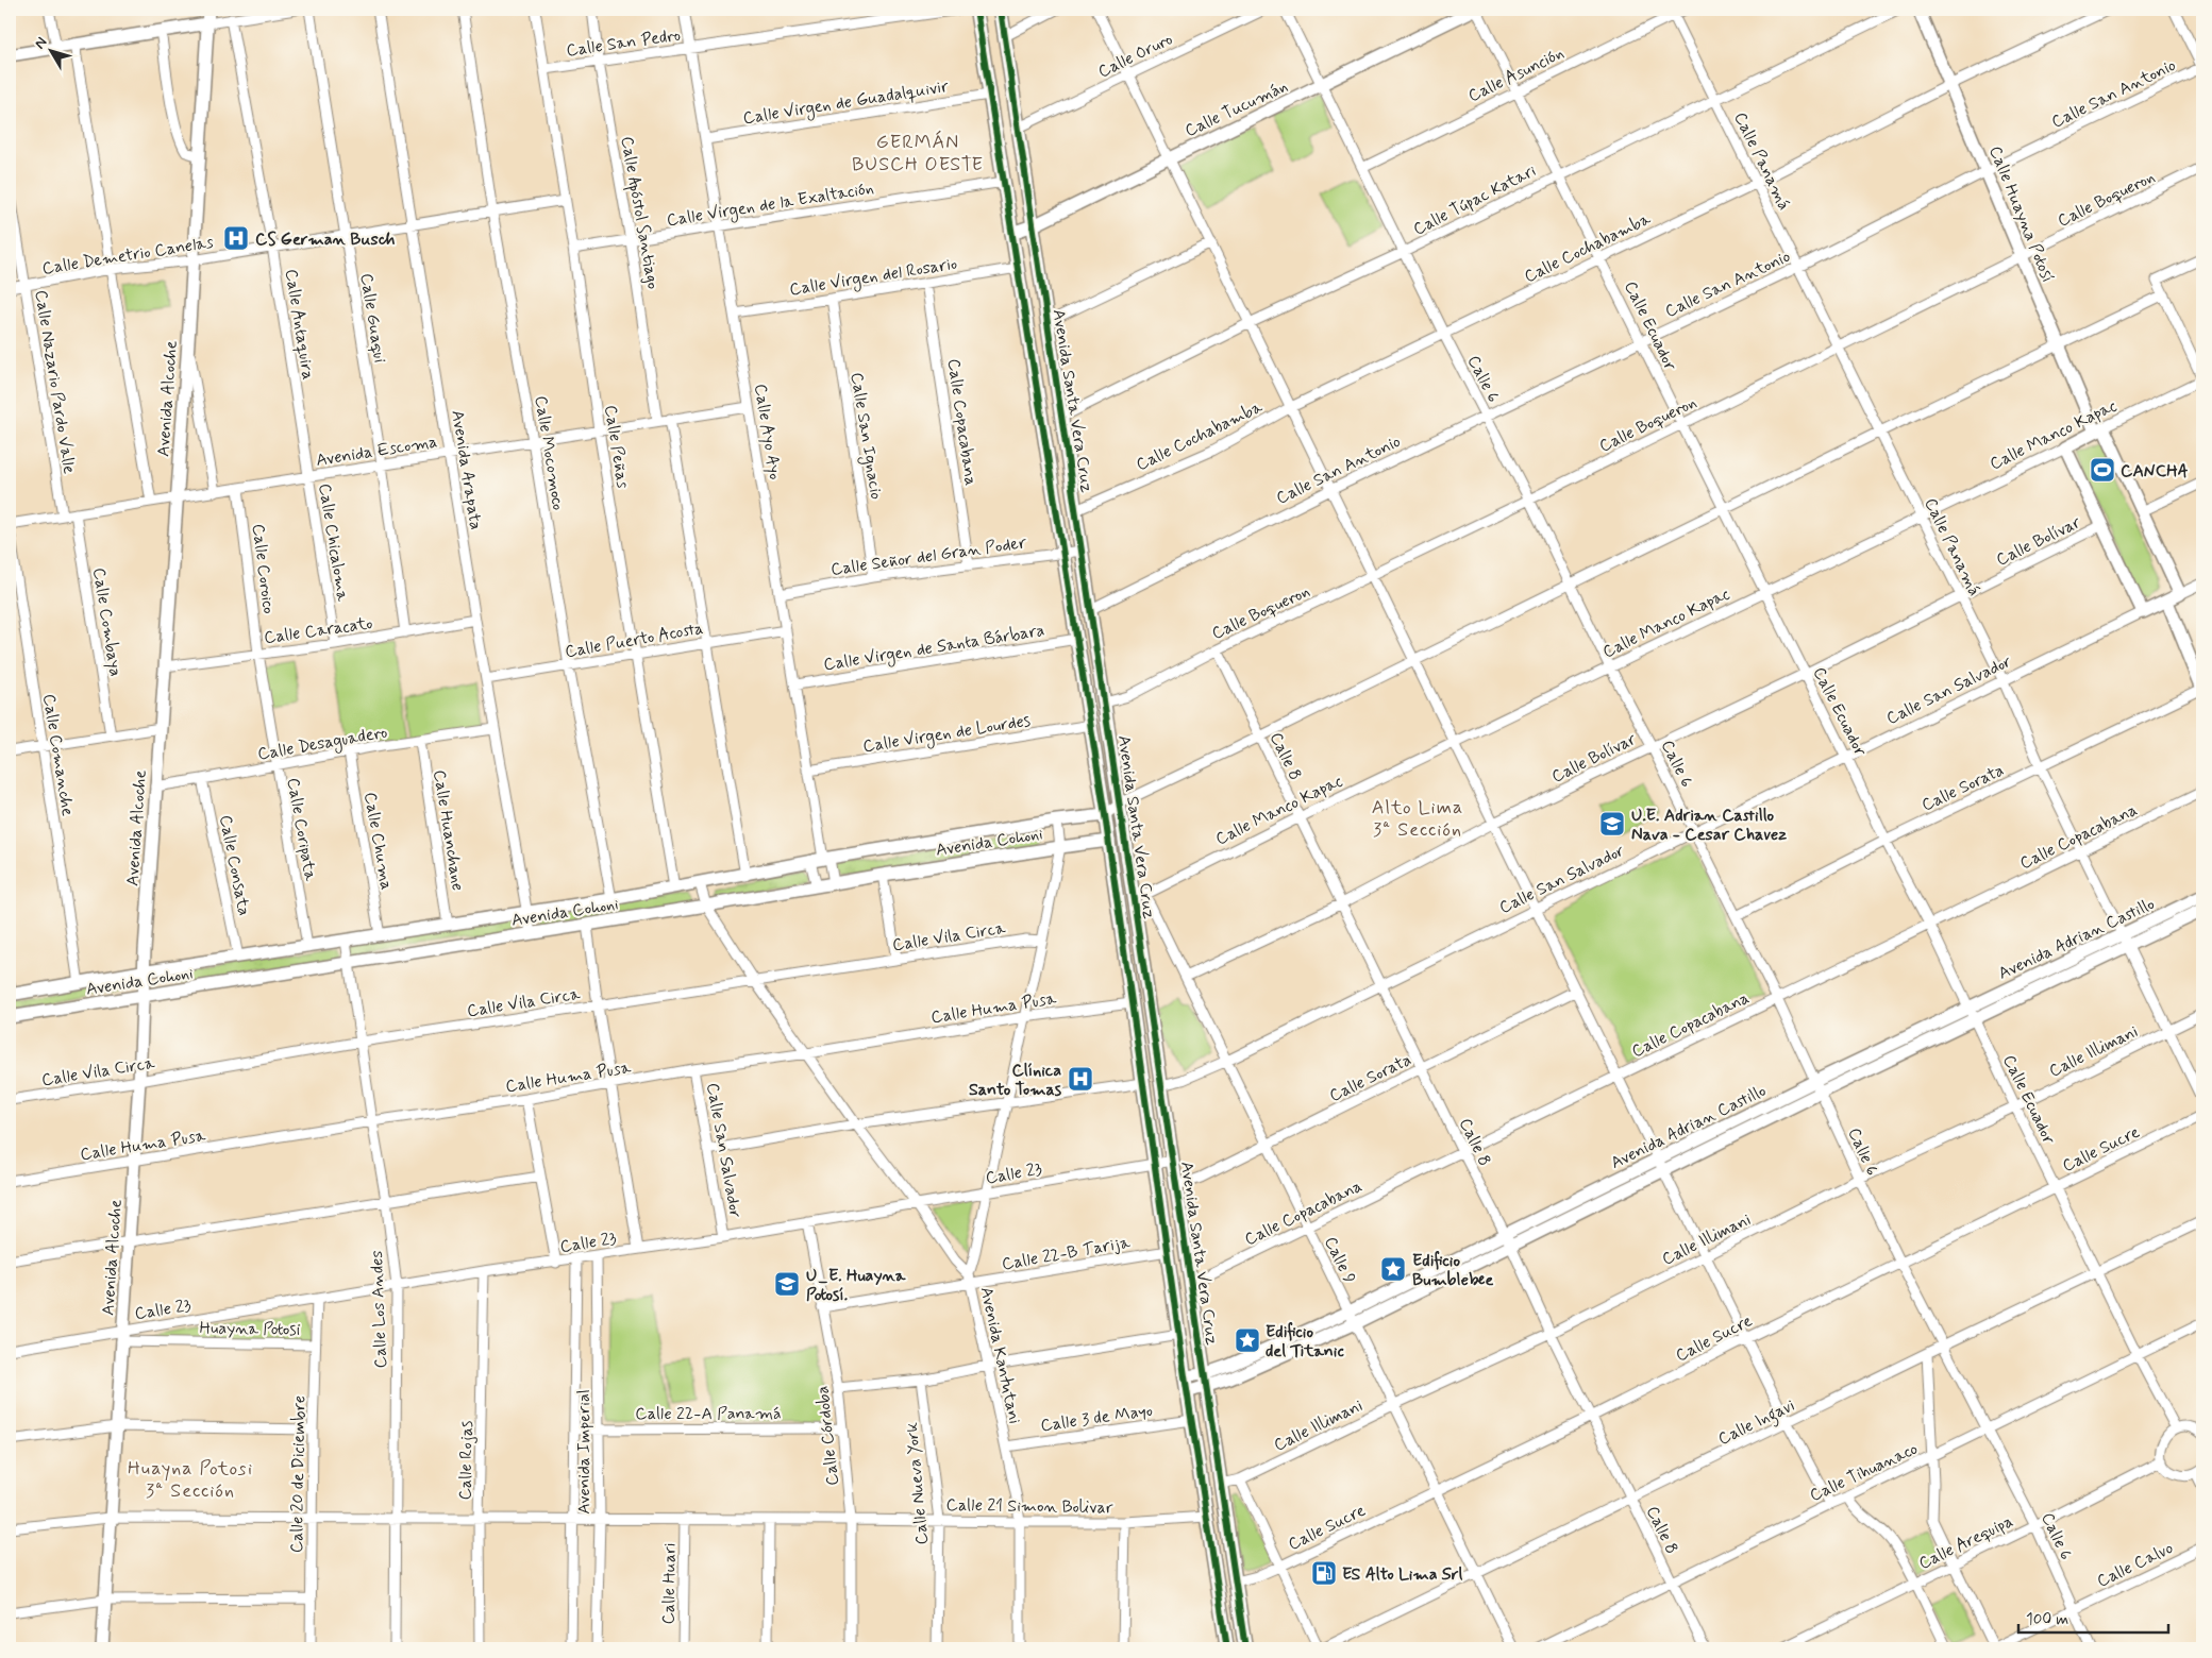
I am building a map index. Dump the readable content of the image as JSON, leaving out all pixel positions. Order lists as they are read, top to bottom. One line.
{"streets":{"main road":["Avenida Santa Vera Cruz"],"street":["Calle San Pedro","Calle Oruro","Calle Asunción","Calle San Antonio","Calle Virgen de Guadalquivir","Calle Tucumán","Calle Panamá","Calle Boqueron","Calle Túpac Katari","Calle Virgen de la Exaltación","Calle Apóstol Santiago","Calle Huayna Potosí","Calle Cochabamba","Calle Demetrio Canelas","Calle Virgen del Rosario","Calle Guaqui","Calle Antaquira","Calle Ecuador","Calle 6","Calle Nazario Pardo Valle","Avenida Alcoche","Calle Copacabana","Calle Ayo Ayo","Calle Manco Kapac","Calle San Ignacio","Calle Peñas","Avenida Escoma","Calle Mocomoco","Avenida Arapata","Calle Bolívar","Calle Chicaloma","Calle Señor del Gran Poder","Calle Coroico","Calle Combaya","Calle Caracato","Calle Puerto Acosta","Calle Virgen de Santa Bárbara","Calle San Salvador","Calle Virgen de Lourdes","Calle Desaguadero","Calle Comanche","Calle 8","Calle Sorata","Calle Coripata","Calle Huanchane","Calle Chuma","Avenida Cohoni","Calle Consata","Calle Vila Circa","Avenida Adrian Castillo","Calle Huma Pusa","Calle Illimani","Calle Sucre","Calle 23","Calle 22-B Tarija","Calle 9","Calle Los Andes","Huayna Potosi","Avenida Kantutani","Calle 22-A Panamá","Calle 3 de Mayo","Calle Ingavi","Calle Córdoba","Avenida Imperial","Calle Rojas","Calle Tihuanaco","Calle 20 de Diciembre","Calle Nueva York","Calle 21 Simon Bolivar","Calle Arequipa","Calle Calvo","Calle Huari"]},"crossings":[["Calle San Pedro","Calle Apóstol Santiago"],["Calle San Pedro","Calle Ayo Ayo"],["Calle San Pedro","Calle Peñas"],["Calle Oruro","Avenida Santa Vera Cruz"],["Calle Asunción","Calle Panamá"],["Calle Asunción","Calle Ecuador"],["Calle Asunción","Calle 6"],["Calle San Antonio","Calle Panamá"],["Calle San Antonio","Calle Huayna Potosí"],["Calle San Antonio","Calle Ecuador"],["Calle San Antonio","Calle 6"],["Calle San Antonio","Avenida Santa Vera Cruz"],["Calle Virgen de Guadalquivir","Avenida Santa Vera Cruz"],["Calle Virgen de Guadalquivir","Calle Ayo Ayo"],["Calle Tucumán","Calle Ecuador"],["Calle Tucumán","Calle 6"],["Calle Tucumán","Avenida Santa Vera Cruz"],["Calle Panamá","Calle Boqueron"],["Calle Panamá","Calle Túpac Katari"],["Calle Panamá","Calle Cochabamba"],["Calle Panamá","Calle Copacabana"],["Calle Panamá","Calle Manco Kapac"],["Calle Panamá","Calle Bolívar"],["Calle Panamá","Calle San Salvador"],["Calle Panamá","Calle Sorata"],["Calle Panamá","Avenida Adrian Castillo"],["Calle Panamá","Calle Illimani"],["Calle Boqueron","Calle Huayna Potosí"],["Calle Boqueron","Calle Ecuador"],["Calle Boqueron","Calle 6"],["Calle Boqueron","Avenida Santa Vera Cruz"],["Calle Boqueron","Calle 8"],["Calle Túpac Katari","Calle Ecuador"],["Calle Túpac Katari","Calle 6"],["Calle Túpac Katari","Avenida Santa Vera Cruz"],["Calle Virgen de la Exaltación","Calle Apóstol Santiago"],["Calle Virgen de la Exaltación","Avenida Santa Vera Cruz"],["Calle Virgen de la Exaltación","Calle Ayo Ayo"],["Calle Virgen de la Exaltación","Calle Peñas"],["Calle Apóstol Santiago","Avenida Escoma"],["Calle Huayna Potosí","Calle Cochabamba"],["Calle Huayna Potosí","Calle Manco Kapac"],["Calle Huayna Potosí","Calle San Salvador"],["Calle Cochabamba","Calle Ecuador"],["Calle Cochabamba","Calle 6"],["Calle Cochabamba","Avenida Santa Vera Cruz"],["Calle Demetrio Canelas","Calle Guaqui"],["Calle Demetrio Canelas","Calle Antaquira"],["Calle Demetrio Canelas","Calle Nazario Pardo Valle"],["Calle Demetrio Canelas","Avenida Alcoche"],["Calle Demetrio Canelas","Calle Peñas"],["Calle Demetrio Canelas","Calle Mocomoco"],["Calle Demetrio Canelas","Avenida Arapata"],["Calle Virgen del Rosario","Avenida Santa Vera Cruz"],["Calle Virgen del Rosario","Calle Copacabana"],["Calle Virgen del Rosario","Calle Ayo Ayo"],["Calle Virgen del Rosario","Calle San Ignacio"],["Calle Guaqui","Avenida Escoma"],["Calle Guaqui","Calle Caracato"],["Calle Antaquira","Avenida Escoma"],["Calle Antaquira","Calle Chicaloma"],["Calle Ecuador","Calle Copacabana"],["Calle Ecuador","Calle Manco Kapac"],["Calle Ecuador","Calle Bolívar"],["Calle Ecuador","Calle San Salvador"],["Calle Ecuador","Calle Sorata"],["Calle Ecuador","Avenida Adrian Castillo"],["Calle Ecuador","Calle Illimani"],["Calle Ecuador","Calle Sucre"],["Calle Ecuador","Calle Ingavi"],["Calle Ecuador","Calle Tihuanaco"],["Calle 6","Calle Copacabana"],["Calle 6","Calle Manco Kapac"],["Calle 6","Calle Bolívar"],["Calle 6","Calle San Salvador"],["Calle 6","Calle Sorata"],["Calle 6","Avenida Adrian Castillo"],["Calle 6","Calle Illimani"],["Calle 6","Calle Sucre"],["Calle 6","Calle Ingavi"],["Calle 6","Calle Tihuanaco"],["Calle 6","Calle Arequipa"],["Calle 6","Calle Calvo"],["Calle Nazario Pardo Valle","Avenida Escoma"],["Avenida Alcoche","Avenida Escoma"],["Avenida Alcoche","Calle Caracato"],["Avenida Alcoche","Calle Desaguadero"],["Avenida Alcoche","Avenida Cohoni"],["Avenida Alcoche","Calle Vila Circa"],["Avenida Alcoche","Calle Huma Pusa"],["Avenida Alcoche","Calle 23"],["Avenida Alcoche","Huayna Potosi"],["Avenida Alcoche","Calle 21 Simon Bolivar"],["Avenida Santa Vera Cruz","Calle Copacabana"],["Avenida Santa Vera Cruz","Calle Manco Kapac"],["Avenida Santa Vera Cruz","Calle Señor del Gran Poder"],["Avenida Santa Vera Cruz","Calle Virgen de Santa Bárbara"],["Avenida Santa Vera Cruz","Calle San Salvador"],["Avenida Santa Vera Cruz","Calle Virgen de Lourdes"],["Avenida Santa Vera Cruz","Calle Sorata"],["Avenida Santa Vera Cruz","Avenida Cohoni"],["Avenida Santa Vera Cruz","Avenida Adrian Castillo"],["Avenida Santa Vera Cruz","Calle Huma Pusa"],["Avenida Santa Vera Cruz","Calle Illimani"],["Avenida Santa Vera Cruz","Calle Sucre"],["Avenida Santa Vera Cruz","Calle 23"],["Avenida Santa Vera Cruz","Calle 22-B Tarija"],["Avenida Santa Vera Cruz","Calle 9"],["Avenida Santa Vera Cruz","Calle 3 de Mayo"],["Avenida Santa Vera Cruz","Calle 21 Simon Bolivar"],["Calle Copacabana","Calle Señor del Gran Poder"],["Calle Copacabana","Calle 8"],["Calle Copacabana","Calle 9"],["Calle Ayo Ayo","Avenida Escoma"],["Calle Ayo Ayo","Calle Señor del Gran Poder"],["Calle Ayo Ayo","Calle Puerto Acosta"],["Calle Ayo Ayo","Calle Virgen de Santa Bárbara"],["Calle Ayo Ayo","Calle Virgen de Lourdes"],["Calle Ayo Ayo","Avenida Cohoni"],["Calle Manco Kapac","Calle 8"],["Calle Manco Kapac","Calle 9"],["Calle San Ignacio","Calle Señor del Gran Poder"],["Calle Peñas","Avenida Escoma"],["Calle Peñas","Calle Puerto Acosta"],["Calle Peñas","Avenida Cohoni"],["Avenida Escoma","Calle Mocomoco"],["Avenida Escoma","Avenida Arapata"],["Avenida Escoma","Calle Chicaloma"],["Avenida Escoma","Calle Coroico"],["Avenida Escoma","Calle Combaya"],["Calle Mocomoco","Calle Puerto Acosta"],["Calle Mocomoco","Avenida Cohoni"],["Avenida Arapata","Calle Caracato"],["Avenida Arapata","Calle Puerto Acosta"],["Avenida Arapata","Calle Desaguadero"],["Avenida Arapata","Avenida Cohoni"],["Calle Bolívar","Calle 8"],["Calle Bolívar","Calle 9"],["Calle Chicaloma","Calle Caracato"],["Calle Coroico","Calle Caracato"],["Calle Coroico","Calle Coripata"],["Calle Caracato","Calle Coripata"],["Calle San Salvador","Calle 8"],["Calle San Salvador","Calle Huma Pusa"],["Calle San Salvador","Calle 23"],["Calle San Salvador","Calle 9"],["Calle Desaguadero","Calle Coripata"],["Calle Desaguadero","Calle Huanchane"],["Calle Desaguadero","Calle Chuma"],["Calle Desaguadero","Calle Consata"],["Calle Comanche","Avenida Cohoni"],["Calle 8","Calle Sorata"],["Calle 8","Avenida Adrian Castillo"],["Calle 8","Calle Illimani"],["Calle 8","Calle Sucre"],["Calle 8","Calle Ingavi"],["Calle 8","Calle Tihuanaco"],["Calle Sorata","Calle 9"],["Calle Coripata","Avenida Cohoni"],["Calle Huanchane","Avenida Cohoni"],["Calle Chuma","Avenida Cohoni"],["Avenida Cohoni","Calle Consata"],["Avenida Cohoni","Calle Los Andes"],["Avenida Cohoni","Avenida Kantutani"],["Calle Vila Circa","Calle Los Andes"],["Calle Vila Circa","Avenida Kantutani"],["Avenida Adrian Castillo","Calle 9"],["Calle Huma Pusa","Calle Los Andes"],["Calle Huma Pusa","Avenida Kantutani"],["Calle Illimani","Calle 9"],["Calle Sucre","Calle 9"],["Calle 23","Calle Los Andes"],["Calle 23","Huayna Potosi"],["Calle 23","Avenida Kantutani"],["Calle 23","Calle Córdoba"],["Calle 23","Avenida Imperial"],["Calle 23","Calle Rojas"],["Calle 23","Calle 20 de Diciembre"],["Calle 22-B Tarija","Avenida Kantutani"],["Calle 22-B Tarija","Calle Córdoba"],["Calle 9","Calle Ingavi"],["Calle Los Andes","Calle 21 Simon Bolivar"],["Huayna Potosi","Calle 20 de Diciembre"],["Avenida Kantutani","Calle 3 de Mayo"],["Avenida Kantutani","Calle 21 Simon Bolivar"],["Calle 22-A Panamá","Calle Córdoba"],["Calle 22-A Panamá","Avenida Imperial"],["Calle Córdoba","Calle 21 Simon Bolivar"],["Avenida Imperial","Calle 21 Simon Bolivar"],["Calle Rojas","Calle 21 Simon Bolivar"],["Calle 20 de Diciembre","Calle 21 Simon Bolivar"],["Calle Nueva York","Calle 21 Simon Bolivar"],["Calle 21 Simon Bolivar","Calle Huari"]],"districts":["GERMÁN BUSCH OESTE","Alto Lima 3ª Sección","Huayna Potosi 3ª Sección"],"places":{"hospital":["CS German Busch","Clínica Santo Tomas"],"sports":["CANCHA"],"school or university":["U.E. Adrian Castillo Nava - Cesar Chavez","U_E. Huayna Potosí."],"place":["Edificio Bumblebee","Edificio del Titanic"],"fuel station":["ES Alto Lima Srl"]},"scale_bar":"100 m","north":"top left"}
